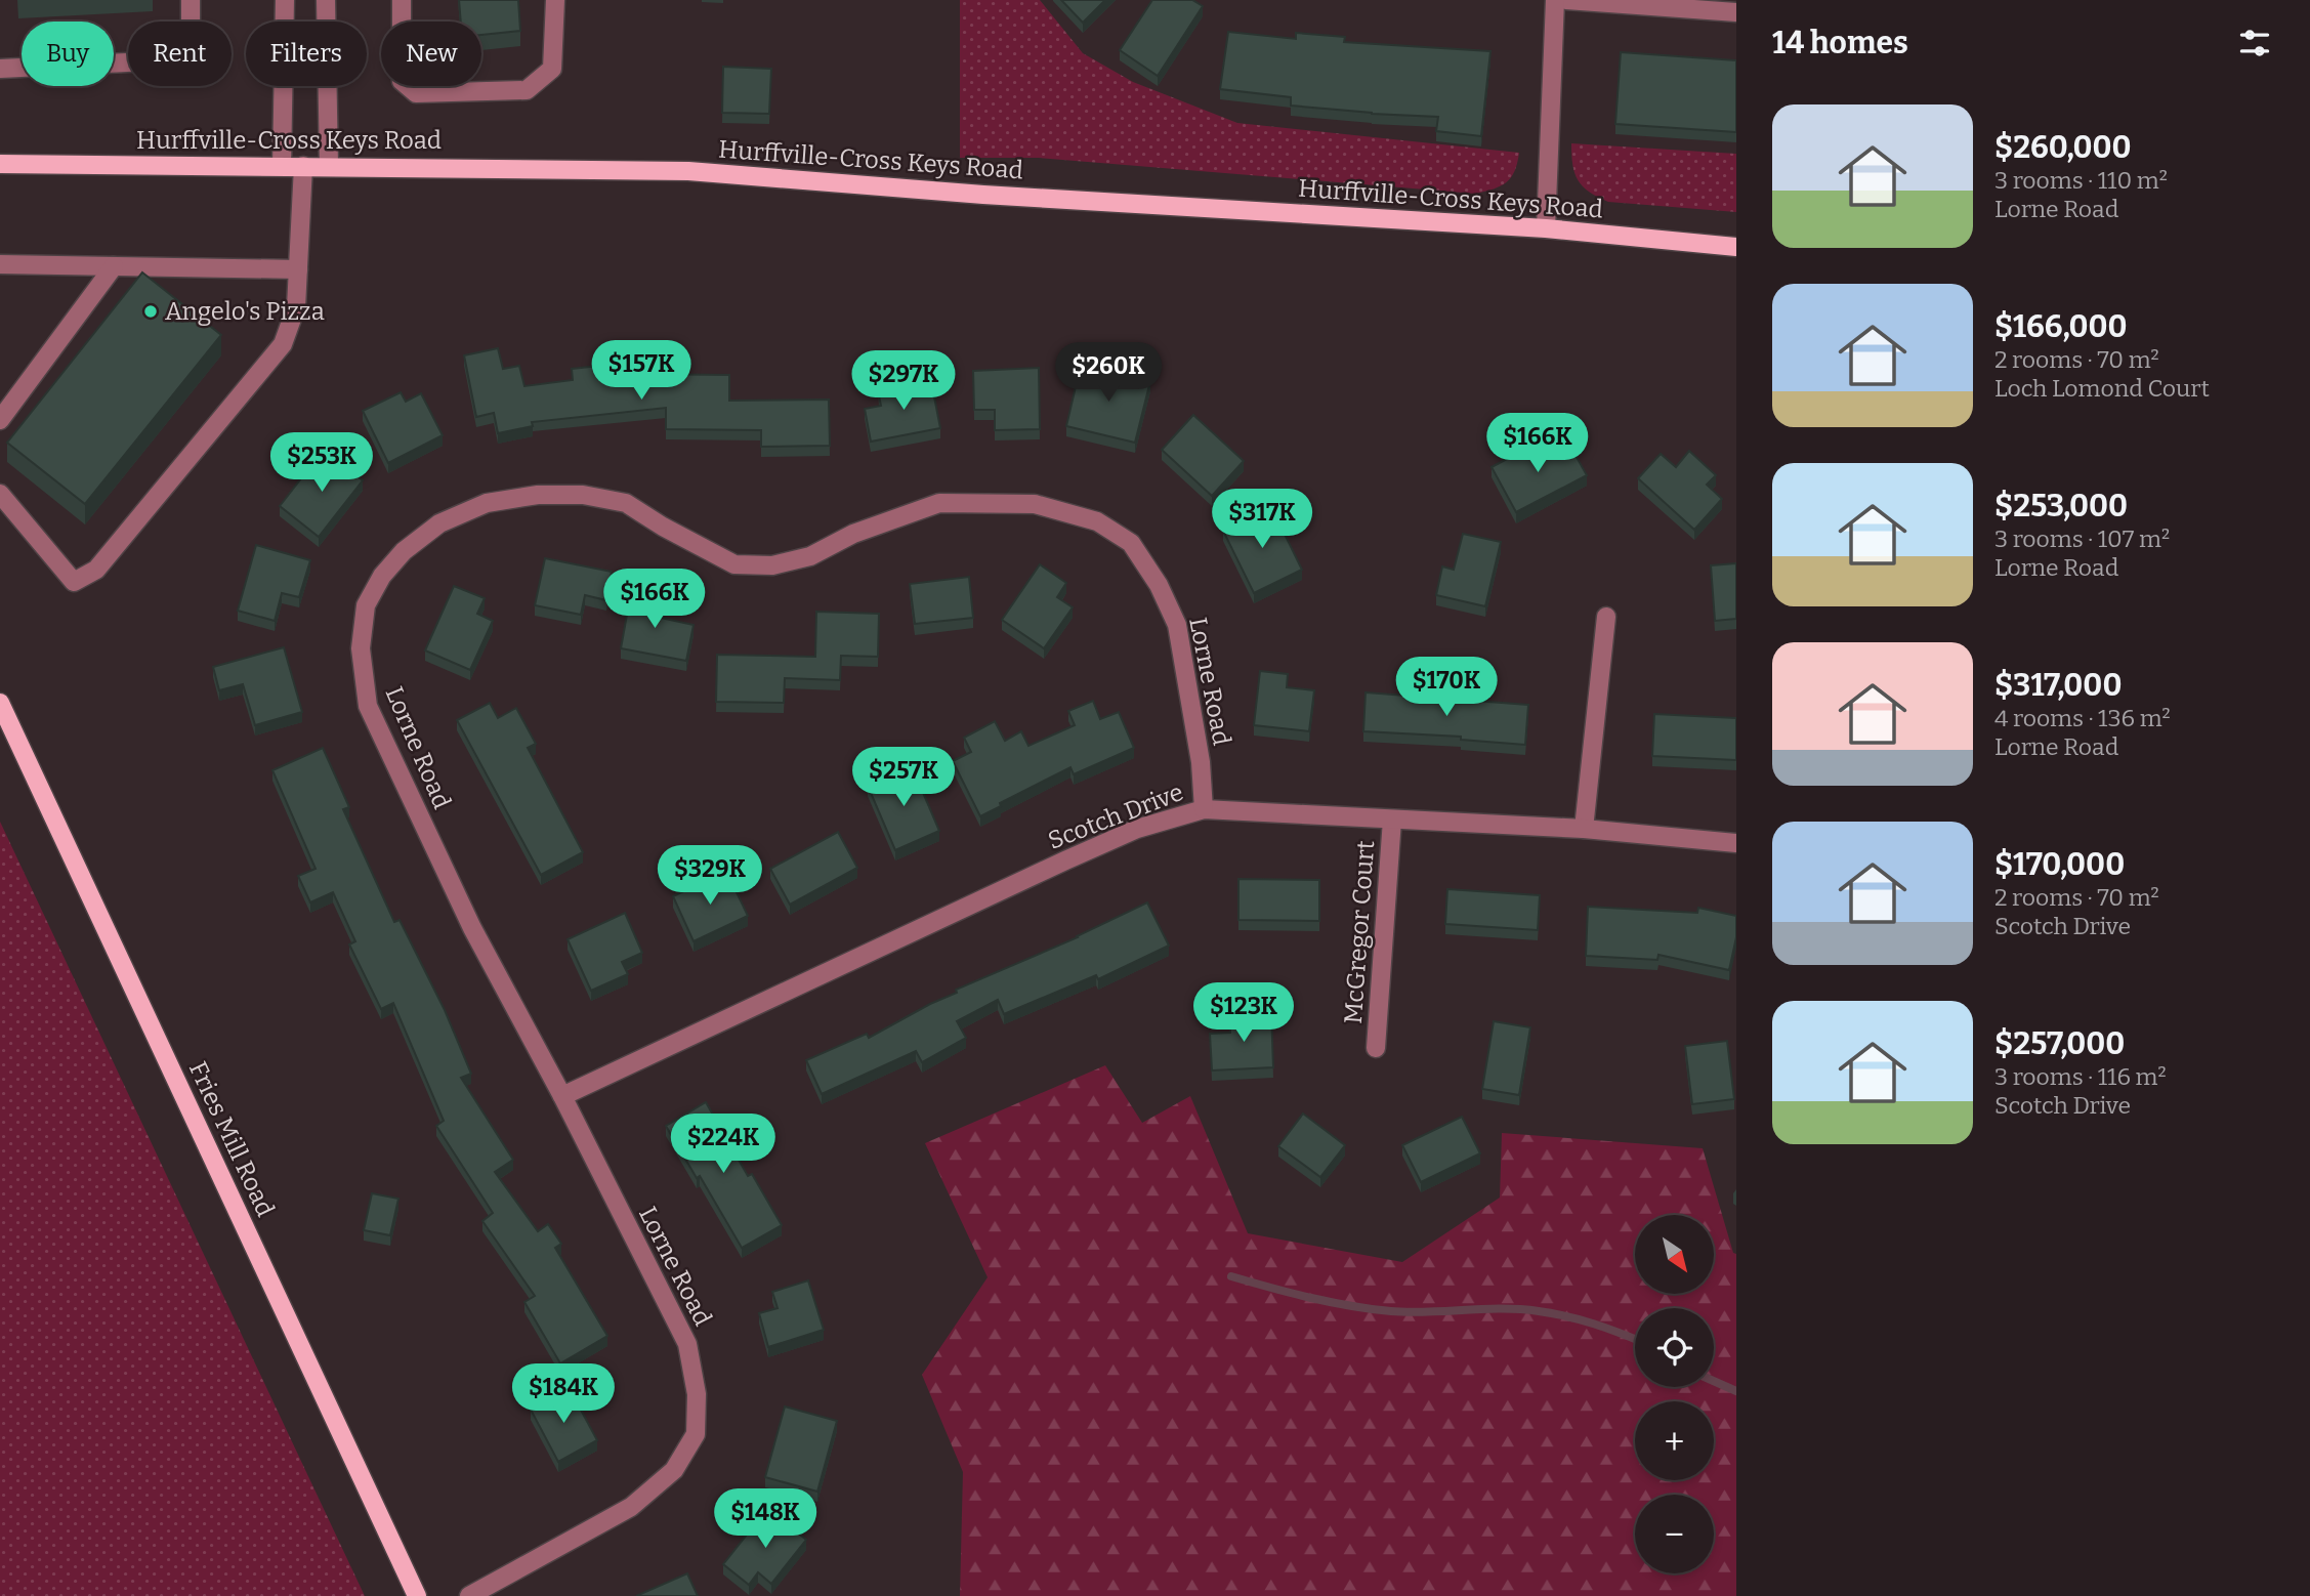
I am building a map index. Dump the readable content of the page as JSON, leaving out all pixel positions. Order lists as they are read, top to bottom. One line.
{"streets":{"main road":["Hurffville-Cross Keys Road","Fries Mill Road"],"street":["Lorne Road","Scotch Drive","McGregor Court"]},"crossings":[["Lorne Road","Scotch Drive"],["Scotch Drive","McGregor Court"]],"places":["Angelo's Pizza"],"north":"bottom right","page":{"heading":"14 homes","chip":["Buy","Rent","Filters","New"],"list":[{"name":"$260,000","note":"3 rooms · 110 m² · Lorne Road"},{"name":"$166,000","note":"2 rooms · 70 m² · Loch Lomond Court"},{"name":"$253,000","note":"3 rooms · 107 m² · Lorne Road"},{"name":"$317,000","note":"4 rooms · 136 m² · Lorne Road"},{"name":"$170,000","note":"2 rooms · 70 m² · Scotch Drive"},{"name":"$257,000","note":"3 rooms · 116 m² · Scotch Drive"}],"price":["$157K","$260K","$297K","$166K","$253K","$317K","$166K","$170K","$257K","$329K","$123K","$224K","$184K","$148K"],"map_buttons":["+","−"]}}
